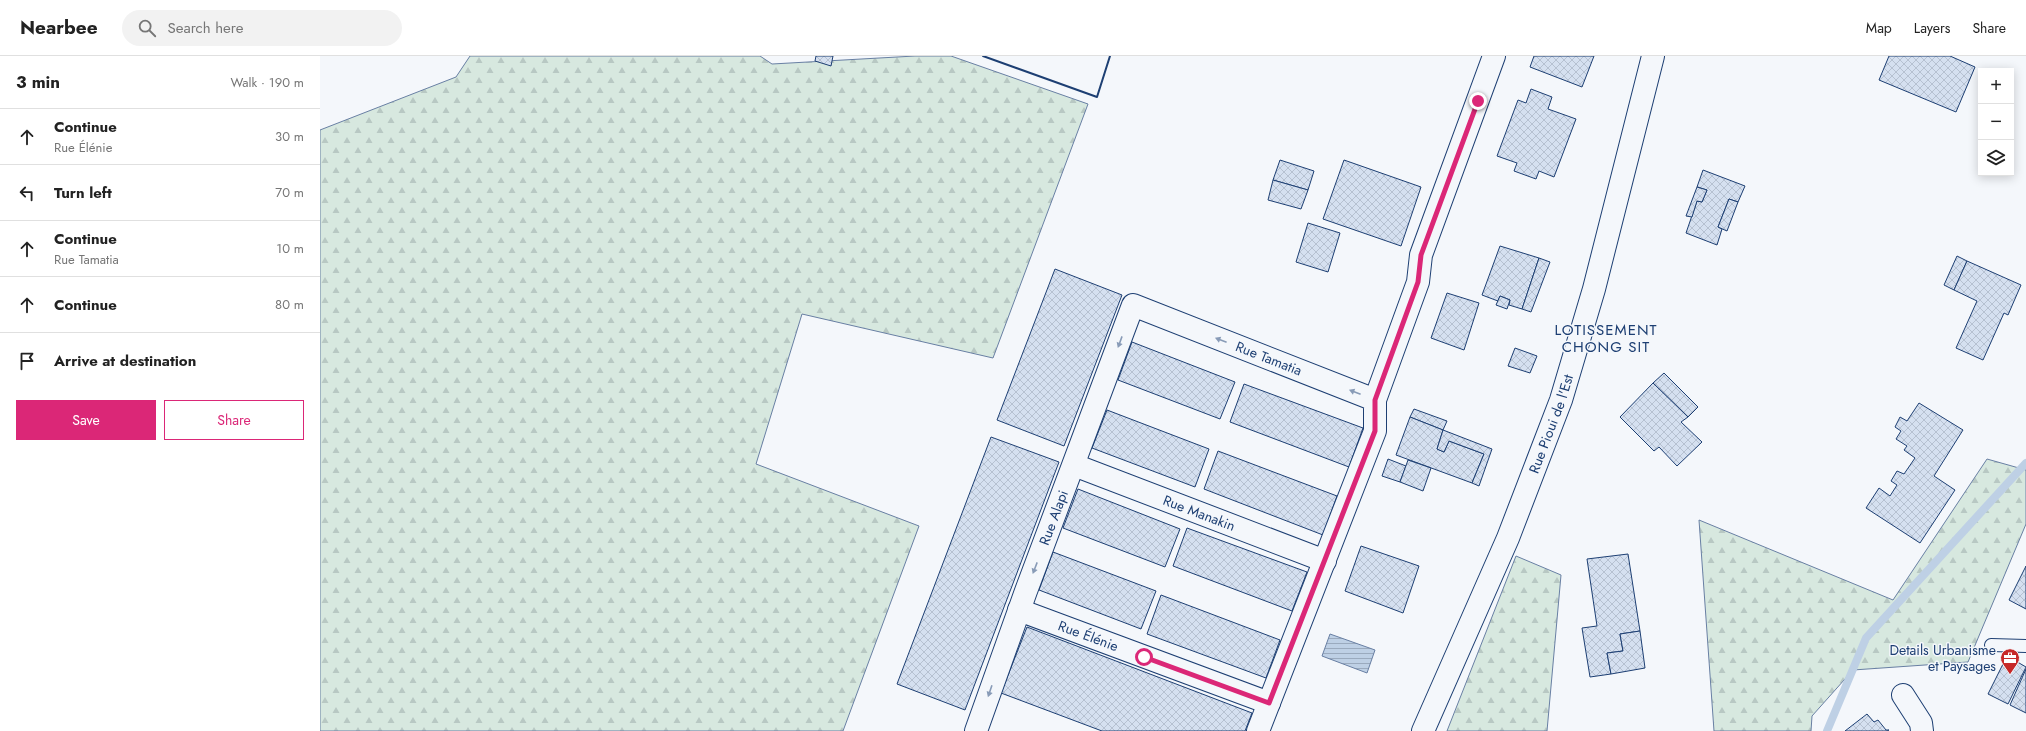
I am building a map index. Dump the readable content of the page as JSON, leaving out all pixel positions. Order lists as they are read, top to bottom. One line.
{"streets":{"street":["Rue Tamatia","Rue Pioui de l'Est","Rue Manakin","Rue Alapi","Rue Élénie"]},"crossings":[["Rue Tamatia","Rue Alapi"],["Rue Manakin","Rue Alapi"],["Rue Alapi","Rue Élénie"]],"one_way":["Rue Tamatia","Rue Alapi"],"districts":["LOTISSEMENT CHONG SIT"],"places":{"office":["Details Urbanisme et Paysages"]},"page":{"header":"Nearbee","search":"Search here","nav":["Map","Layers","Share"],"heading":["3 min","Walk · 190 m"],"map_buttons":["+","−"],"list":[["Continue","Rue Élénie","30 m"],["Turn left","70 m"],["Continue","Rue Tamatia","10 m"],["Continue","80 m"],"Arrive at destination"],"buttons":["Save","Share"]}}
